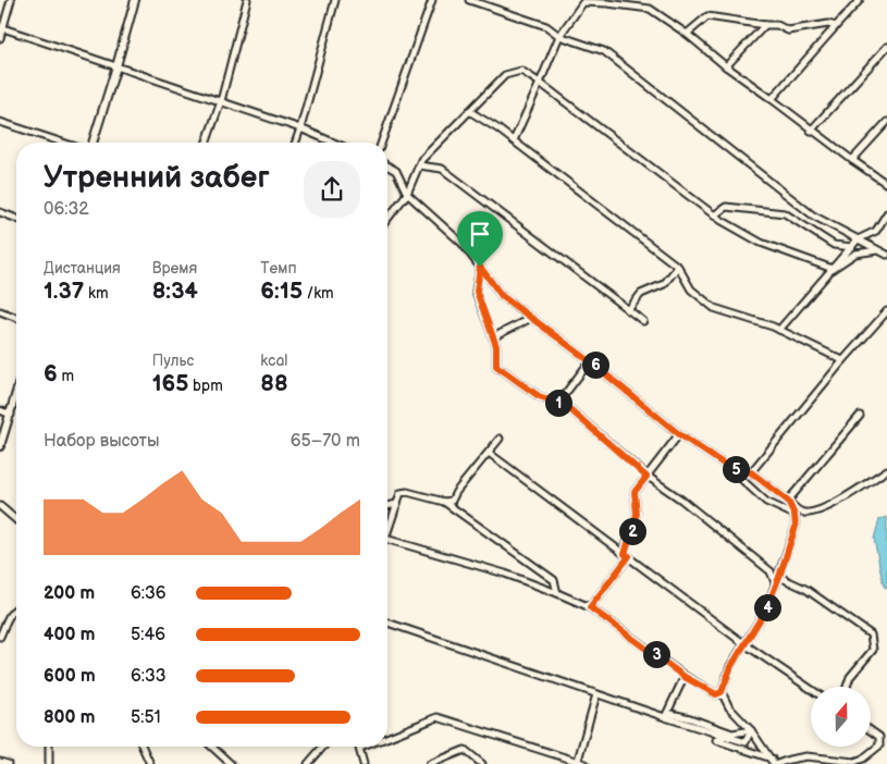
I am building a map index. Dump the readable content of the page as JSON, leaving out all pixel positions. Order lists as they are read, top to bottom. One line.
{"north":"top","page":{"heading":["Утренний забег","06:32"],"stats":[["Дистанция","1.37 km"],["Время","8:34"],["Темп","6:15 /km"],["6 m"],["Пульс","165 bpm"],["kcal","88"]],"pins":["6","1","5","2","4","3"],"chart":["Набор высоты","65–70 m"],"list":[{"name":"200 m","note":"6:36"},{"name":"400 m","note":"5:46"},{"name":"600 m","note":"6:33"},{"name":"800 m","note":"5:51"}]}}
